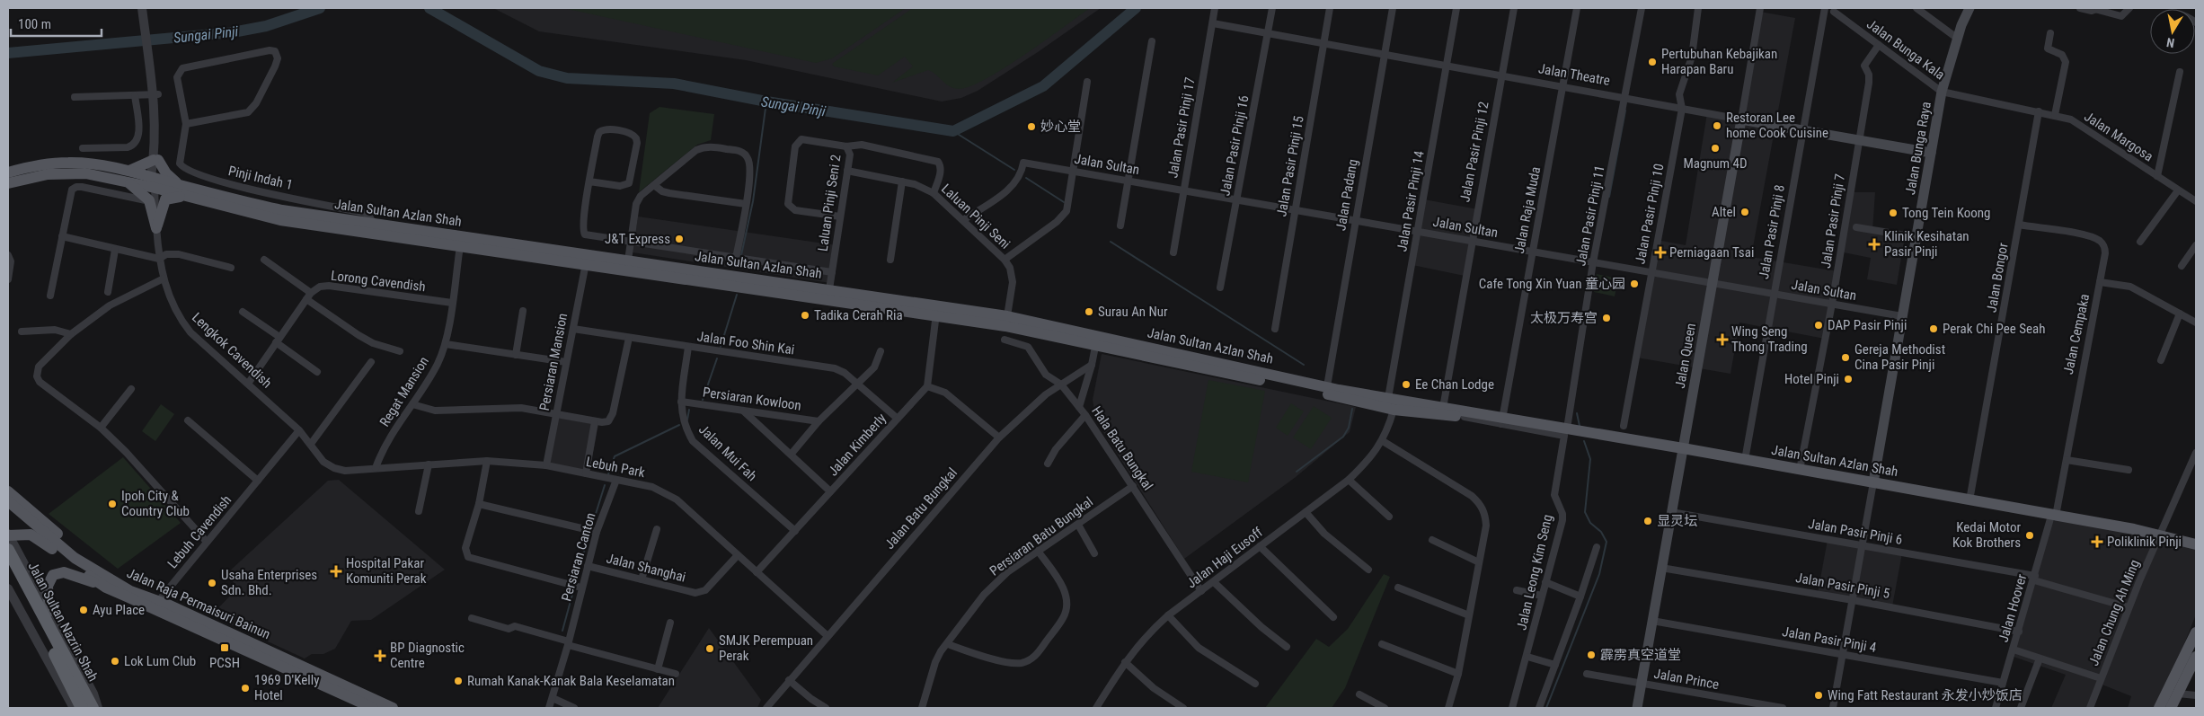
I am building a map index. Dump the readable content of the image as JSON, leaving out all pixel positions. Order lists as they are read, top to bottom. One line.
{"streets":{"highway":["Jalan Sultan Nazrin Shah"],"main road":["Jalan Theatre","Jalan Bunga Raya","Jalan Sultan Azlan Shah","Jalan Queen","Jalan Raja Permaisuri Bainun"],"street":["Jalan Bunga Kala","Jalan Pasir Pinji 17","Jalan Margosa","Jalan Pasir Pinji 16","Jalan Pasir Pinji 12","Jalan Sultan","Jalan Pasir Pinji 15","Pinji Indah 1","Jalan Padang","Jalan Pasir Pinji 14","Laluan Pinji Seni 2","Jalan Raja Muda","Jalan Pasir Pinji 10","Jalan Pasir Pinji 11","Laluan Pinji Seni","Jalan Pasir Pinji 7","Jalan Pasir Pinji 8","Jalan Bongor","Lorong Cavendish","Jalan Cempaka","Jalan Foo Shin Kai","Lengkok Cavendish","Persiaran Mansion","Regat Mansion","Persiaran Kowloon","Jalan Kimberly","Hala Batu Bungkal","Jalan Mui Fah","Lebuh Park","Jalan Batu Bungkal","Lebuh Cavendish","Jalan Pasir Pinji 6","Persiaran Batu Bungkal","Persiaran Canton","Jalan Haji Eusoff","Jalan Shanghai","Jalan Leong Kim Seng","Jalan Pasir Pinji 5","Jalan Hoover","Jalan Chung Ah Ming","Jalan Pasir Pinji 4","Jalan Prince"]},"crossings":[["Jalan Bunga Kala","Jalan Margosa"],["Jalan Bunga Kala","Jalan Bunga Raya"],["Jalan Bunga Kala","Jalan Pasir Pinji 7"],["Jalan Theatre","Jalan Pasir Pinji 17"],["Jalan Theatre","Jalan Pasir Pinji 16"],["Jalan Theatre","Jalan Bunga Raya"],["Jalan Theatre","Jalan Pasir Pinji 12"],["Jalan Theatre","Jalan Pasir Pinji 15"],["Jalan Theatre","Jalan Padang"],["Jalan Theatre","Jalan Pasir Pinji 14"],["Jalan Theatre","Jalan Raja Muda"],["Jalan Theatre","Jalan Pasir Pinji 10"],["Jalan Theatre","Jalan Pasir Pinji 11"],["Jalan Theatre","Jalan Pasir Pinji 7"],["Jalan Theatre","Jalan Pasir Pinji 8"],["Jalan Theatre","Jalan Queen"],["Jalan Pasir Pinji 17","Jalan Sultan"],["Jalan Margosa","Jalan Bunga Raya"],["Jalan Margosa","Jalan Bongor"],["Jalan Pasir Pinji 16","Jalan Sultan"],["Jalan Bunga Raya","Jalan Sultan"],["Jalan Bunga Raya","Jalan Sultan Azlan Shah"],["Jalan Pasir Pinji 12","Jalan Sultan"],["Jalan Pasir Pinji 12","Jalan Sultan Azlan Shah"],["Jalan Sultan","Jalan Pasir Pinji 15"],["Jalan Sultan","Jalan Padang"],["Jalan Sultan","Jalan Pasir Pinji 14"],["Jalan Sultan","Jalan Raja Muda"],["Jalan Sultan","Jalan Pasir Pinji 10"],["Jalan Sultan","Jalan Pasir Pinji 11"],["Jalan Sultan","Laluan Pinji Seni"],["Jalan Sultan","Jalan Pasir Pinji 7"],["Jalan Sultan","Jalan Pasir Pinji 8"],["Jalan Sultan","Jalan Queen"],["Pinji Indah 1","Jalan Sultan Azlan Shah"],["Jalan Padang","Jalan Sultan Azlan Shah"],["Jalan Pasir Pinji 14","Jalan Sultan Azlan Shah"],["Laluan Pinji Seni 2","Jalan Sultan Azlan Shah"],["Laluan Pinji Seni 2","Laluan Pinji Seni"],["Jalan Raja Muda","Jalan Sultan Azlan Shah"],["Jalan Raja Muda","Jalan Leong Kim Seng"],["Jalan Sultan Azlan Shah","Jalan Pasir Pinji 11"],["Jalan Sultan Azlan Shah","Laluan Pinji Seni"],["Jalan Sultan Azlan Shah","Jalan Pasir Pinji 7"],["Jalan Sultan Azlan Shah","Jalan Pasir Pinji 8"],["Jalan Sultan Azlan Shah","Jalan Bongor"],["Jalan Sultan Azlan Shah","Jalan Cempaka"],["Jalan Sultan Azlan Shah","Lengkok Cavendish"],["Jalan Sultan Azlan Shah","Jalan Queen"],["Jalan Sultan Azlan Shah","Persiaran Mansion"],["Jalan Sultan Azlan Shah","Regat Mansion"],["Jalan Sultan Azlan Shah","Jalan Haji Eusoff"],["Jalan Sultan Azlan Shah","Jalan Leong Kim Seng"],["Jalan Sultan Azlan Shah","Jalan Hoover"],["Jalan Sultan Azlan Shah","Jalan Chung Ah Ming"],["Jalan Bongor","Jalan Cempaka"],["Lorong Cavendish","Regat Mansion"],["Jalan Cempaka","Jalan Hoover"],["Jalan Foo Shin Kai","Persiaran Mansion"],["Jalan Foo Shin Kai","Jalan Kimberly"],["Jalan Foo Shin Kai","Jalan Mui Fah"],["Lengkok Cavendish","Lebuh Park"],["Lengkok Cavendish","Lebuh Cavendish"],["Jalan Queen","Jalan Pasir Pinji 6"],["Jalan Queen","Jalan Pasir Pinji 5"],["Jalan Queen","Jalan Pasir Pinji 4"],["Jalan Queen","Jalan Prince"],["Persiaran Mansion","Lebuh Park"],["Regat Mansion","Lebuh Park"],["Persiaran Kowloon","Jalan Mui Fah"],["Jalan Kimberly","Jalan Mui Fah"],["Jalan Kimberly","Lebuh Park"],["Hala Batu Bungkal","Jalan Batu Bungkal"],["Hala Batu Bungkal","Persiaran Batu Bungkal"],["Hala Batu Bungkal","Jalan Haji Eusoff"],["Lebuh Park","Jalan Batu Bungkal"],["Lebuh Park","Persiaran Canton"],["Lebuh Park","Jalan Shanghai"],["Jalan Pasir Pinji 6","Jalan Hoover"],["Jalan Pasir Pinji 6","Jalan Chung Ah Ming"],["Persiaran Canton","Jalan Shanghai"],["Jalan Pasir Pinji 5","Jalan Hoover"],["Jalan Hoover","Jalan Pasir Pinji 4"]],"water":["Sungai Pinji"],"places":{"other":["Pertubuhan Kebajikan Harapan Baru","Restoran Lee home Cook Cuisine","妙心堂","Magnum 4D","Altel","Tong Tein Koong","J&T Express","Cafe Tong Xin Yuan 童心园","Surau An Nur","Tadika Cerah Ria","太极万寿宫","DAP Pasir Pinji","Perak Chi Pee Seah","Gereja Methodist Cina Pasir Pinji","Hotel Pinji","Ee Chan Lodge","Ipoh City & Country Club","显灵坛","Kedai Motor Kok Brothers","Usaha Enterprises Sdn. Bhd.","Ayu Place","SMJK Perempuan Perak","霹雳真空道堂","Lok Lum Club","Rumah Kanak-Kanak Bala Keselamatan","1969 D'Kelly Hotel","Wing Fatt Restaurant 永发小炒饭店"],"health":["Klinik Kesihatan Pasir Pinji","Perniagaan Tsai","Wing Seng Thong Trading","Poliklinik Pinji","Hospital Pakar Komuniti Perak","BP Diagnostic Centre"],"transit":["PCSH"]},"scale_bar":"100 m","north":"bottom"}
